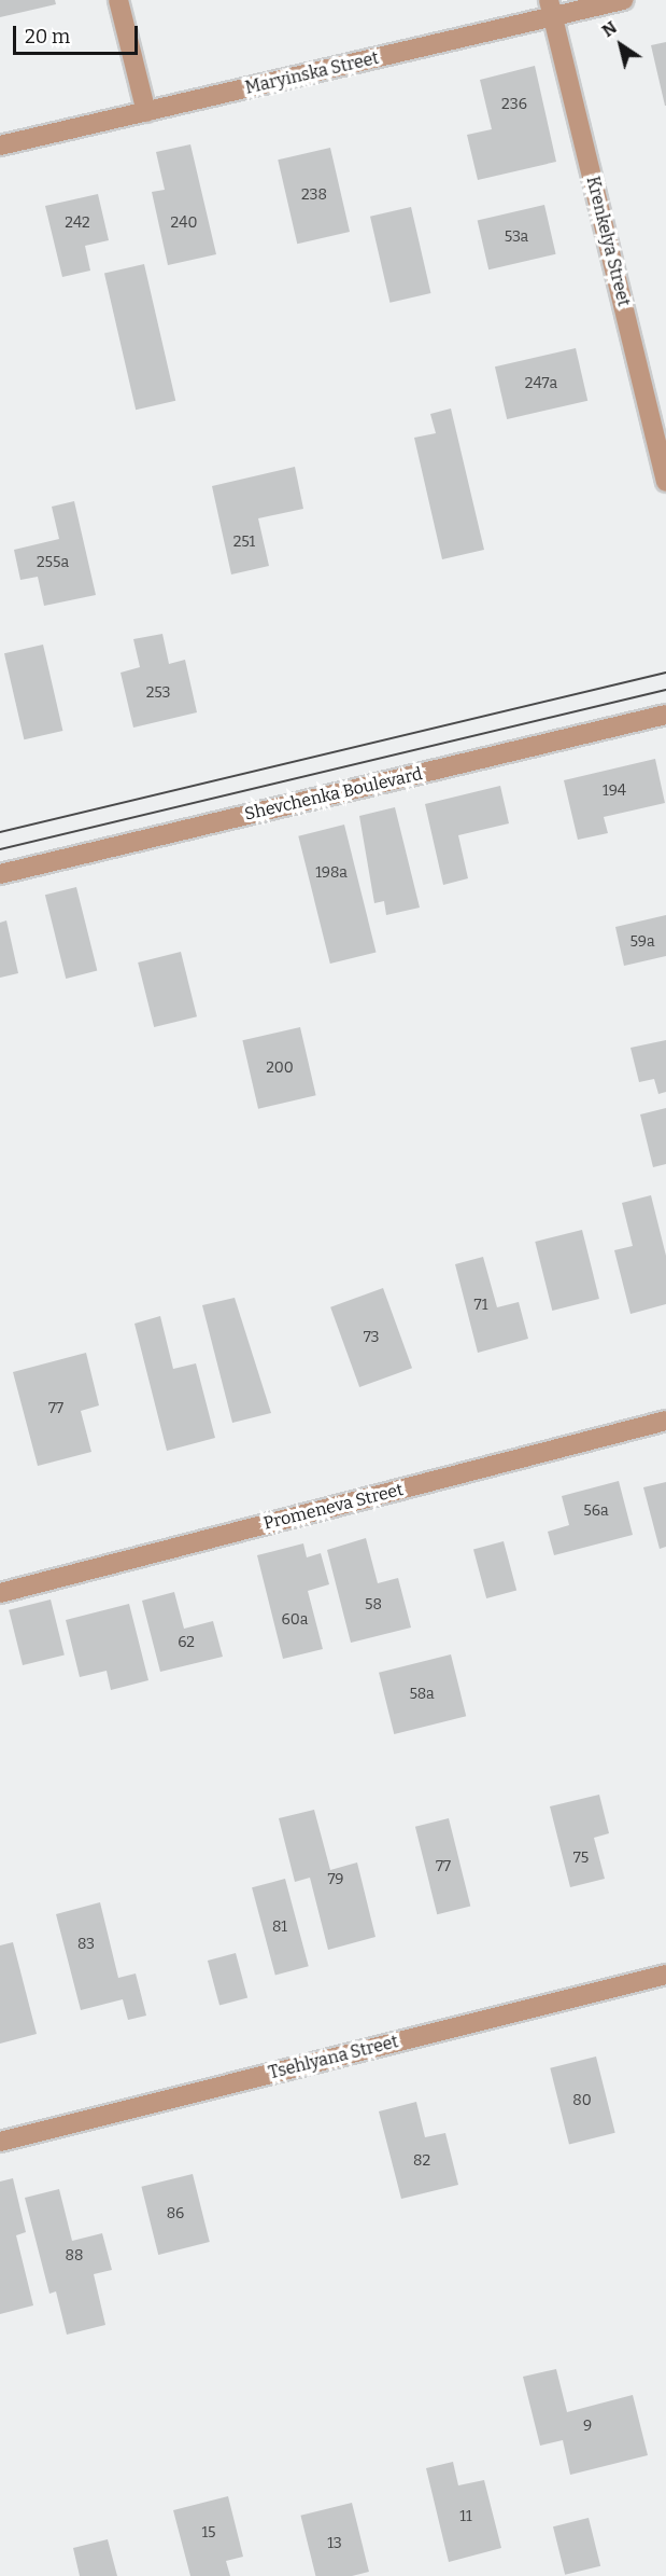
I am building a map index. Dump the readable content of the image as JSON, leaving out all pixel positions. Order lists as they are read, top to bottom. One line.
{"streets":{"street":["Maryinska Street","Krenkelya Street","Shevchenka Boulevard","Promeneva Street","Tsehlyana Street"]},"crossings":[["Maryinska Street","Krenkelya Street"]],"house_numbers":["236","238","242","240","53а","247а","251","255а","253","194","198а","59а","200","71","73","77","56а","58","60а","62","58а","75","77","79","81","83","80","82","86","88","9","11","15","13"],"scale_bar":"20 m","north":"top left"}
